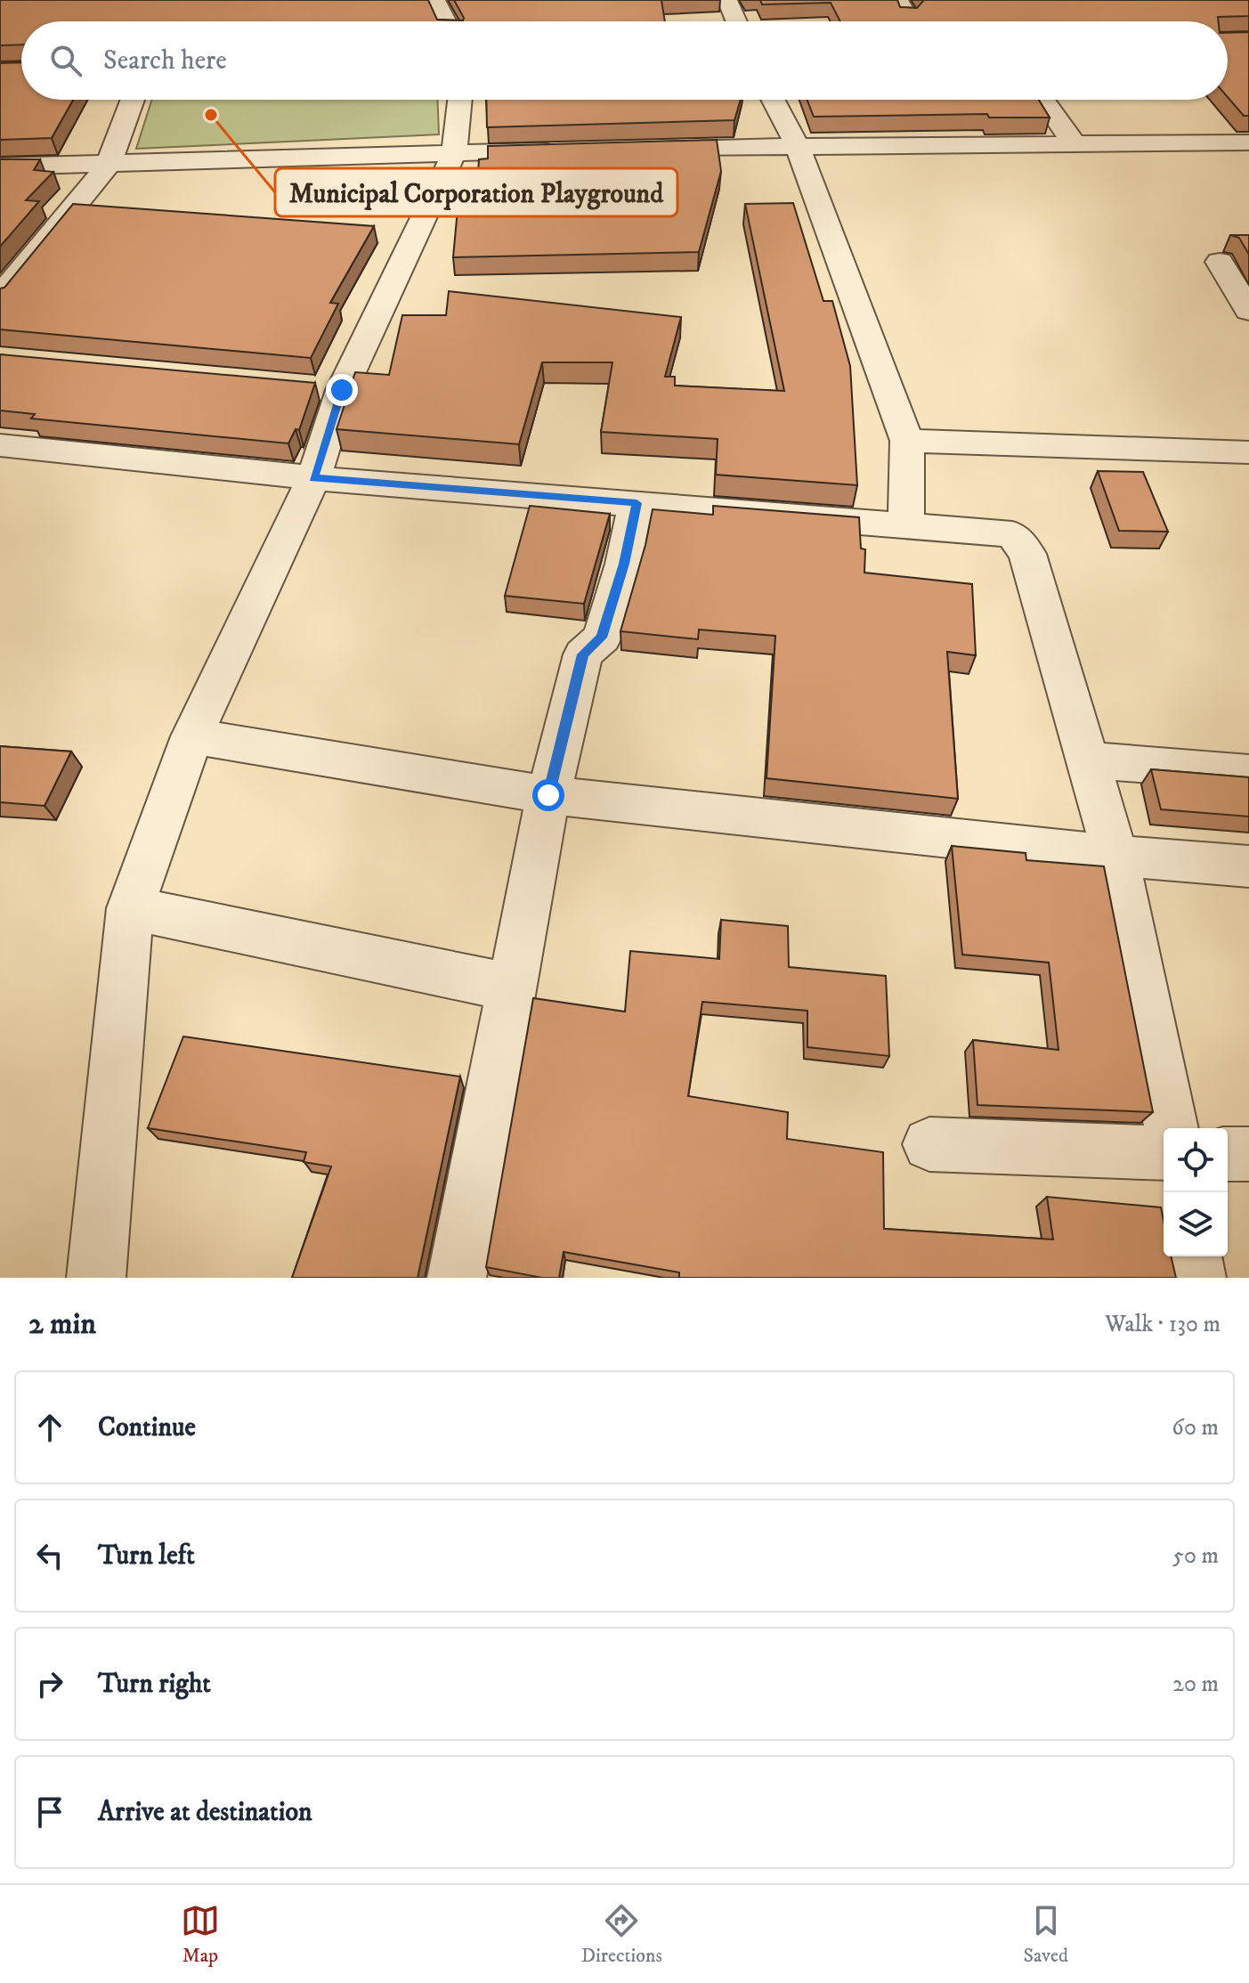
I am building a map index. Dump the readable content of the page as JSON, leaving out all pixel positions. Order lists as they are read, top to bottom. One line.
{"places":["Municipal Corporation Playground"],"page":{"search":"Search here","heading":["2 min","Walk · 130 m"],"list":[["Continue","60 m"],["Turn left","50 m"],["Turn right","20 m"],"Arrive at destination"],"nav":["Map","Directions","Saved"]}}
